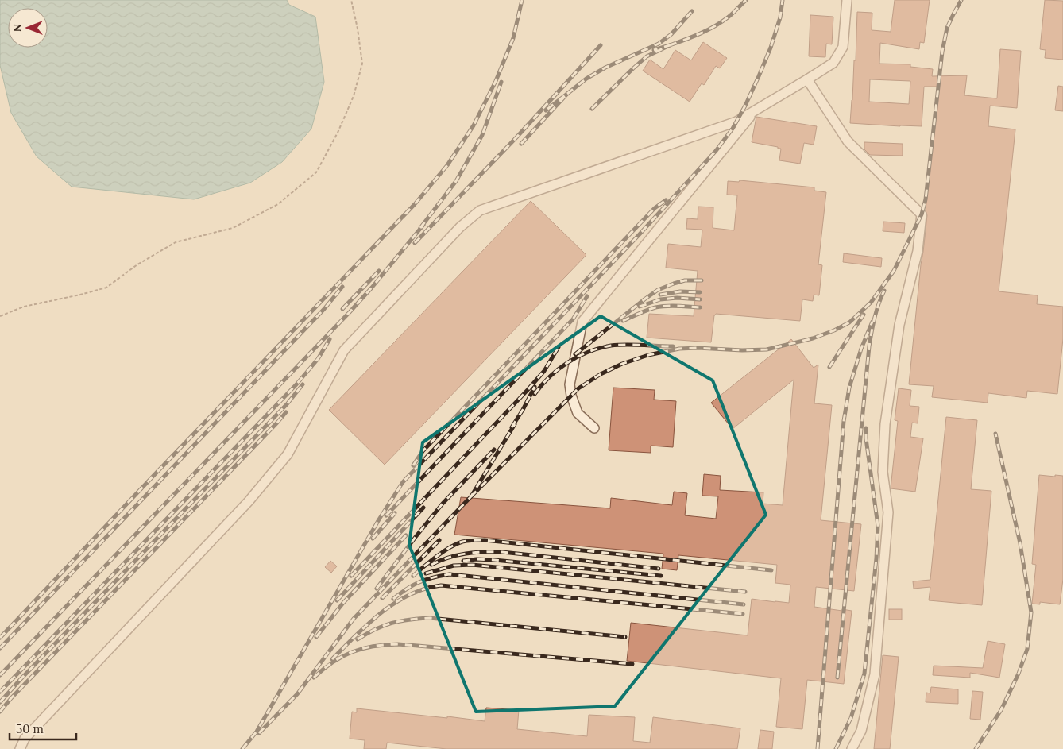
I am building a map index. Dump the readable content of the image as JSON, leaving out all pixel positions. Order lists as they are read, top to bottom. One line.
{"scale_bar":"50 m","north":"left"}
